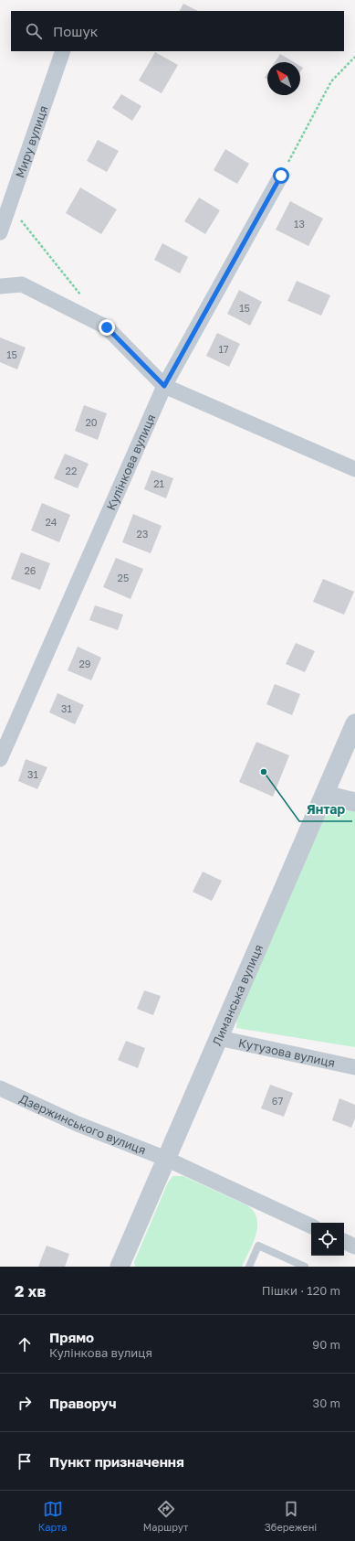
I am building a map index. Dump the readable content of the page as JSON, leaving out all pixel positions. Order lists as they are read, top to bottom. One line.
{"streets":{"street":["Миру вулиця","Кулінкова вулиця","Лиманська вулиця","Кутузова вулиця","Дзержинського вулиця"]},"crossings":[["Лиманська вулиця","Кутузова вулиця"],["Лиманська вулиця","Дзержинського вулиця"]],"places":["Янтар"],"house_numbers":["13","15","17","15","20","22","21","24","23","26","25","29","31","31","67"],"north":"top left","page":{"search":"Пошук","heading":["2 хв","Пішки · 120 m"],"list":[["Прямо","Кулінкова вулиця","90 m"],["Праворуч","30 m"],"Пункт призначення"],"nav":["Карта","Маршрут","Збережені"]}}
